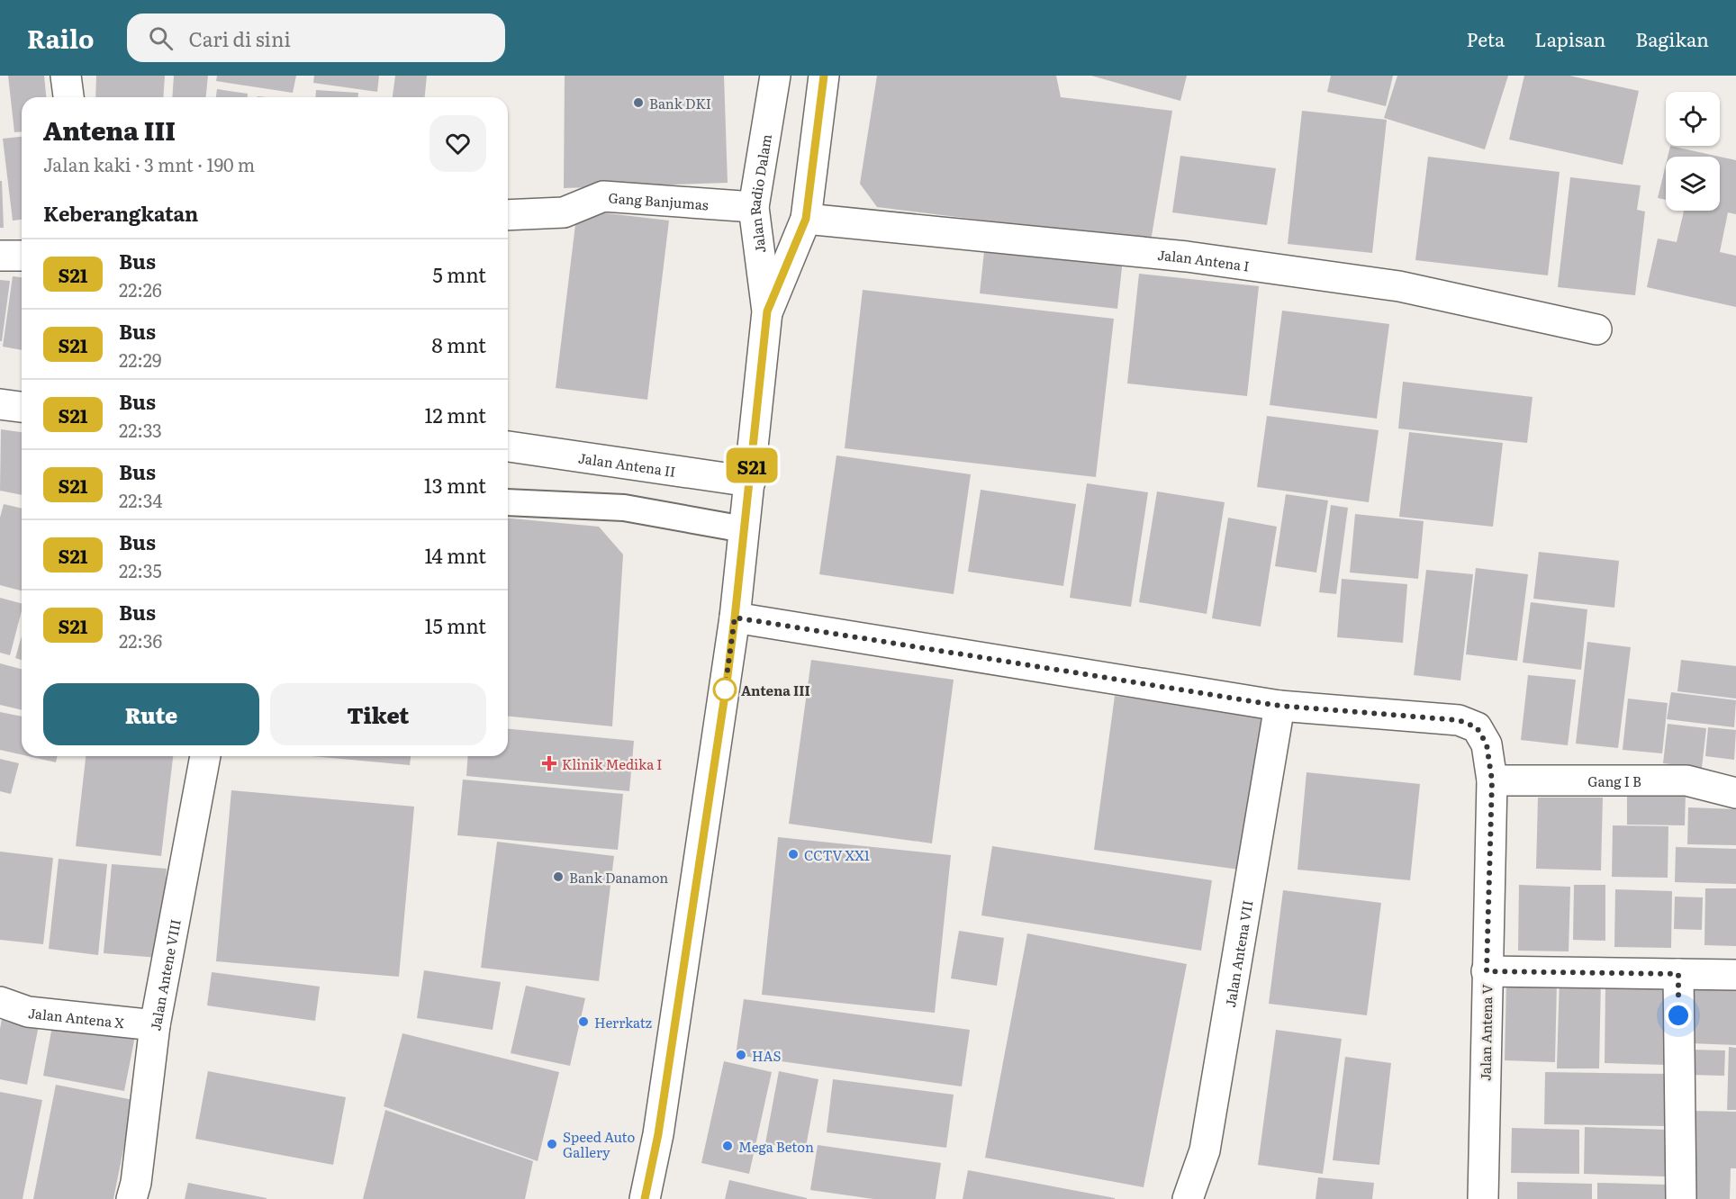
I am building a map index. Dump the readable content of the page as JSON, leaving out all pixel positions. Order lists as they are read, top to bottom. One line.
{"streets":{"street":["Jalan Radio Dalam","Gang Banjumas","Jalan Antena I","Jalan Antena II","Gang I B","Jalan Antena VII","Jalan Antene VIII","Jalan Antena X","Jalan Antena V"]},"crossings":[["Jalan Radio Dalam","Gang Banjumas"],["Jalan Radio Dalam","Jalan Antena I"],["Jalan Radio Dalam","Jalan Antena II"],["Gang I B","Jalan Antena V"],["Jalan Antena VII","Jalan Antena V"],["Jalan Antene VIII","Jalan Antena X"]],"places":{"other":["Bank DKI","Antena III","CCTV XX1","Bank Danamon","Herrkatz","HAS","Speed Auto Gallery","Mega Beton"],"health":["Klinik Medika I"]},"lines":["bus line S21"],"page":{"header":"Railo","search":"Cari di sini","nav":["Peta","Lapisan","Bagikan"],"on_map":"S21","heading":[["Antena III","Jalan kaki · 3 mnt · 190 m"],"Keberangkatan"],"list":[{"mark":"S21","name":"Bus","note":"22:26","value":"5 mnt"},{"mark":"S21","name":"Bus","note":"22:29","value":"8 mnt"},{"mark":"S21","name":"Bus","note":"22:33","value":"12 mnt"},{"mark":"S21","name":"Bus","note":"22:34","value":"13 mnt"},{"mark":"S21","name":"Bus","note":"22:35","value":"14 mnt"},{"mark":"S21","name":"Bus","note":"22:36","value":"15 mnt"}],"buttons":["Rute","Tiket"]}}
